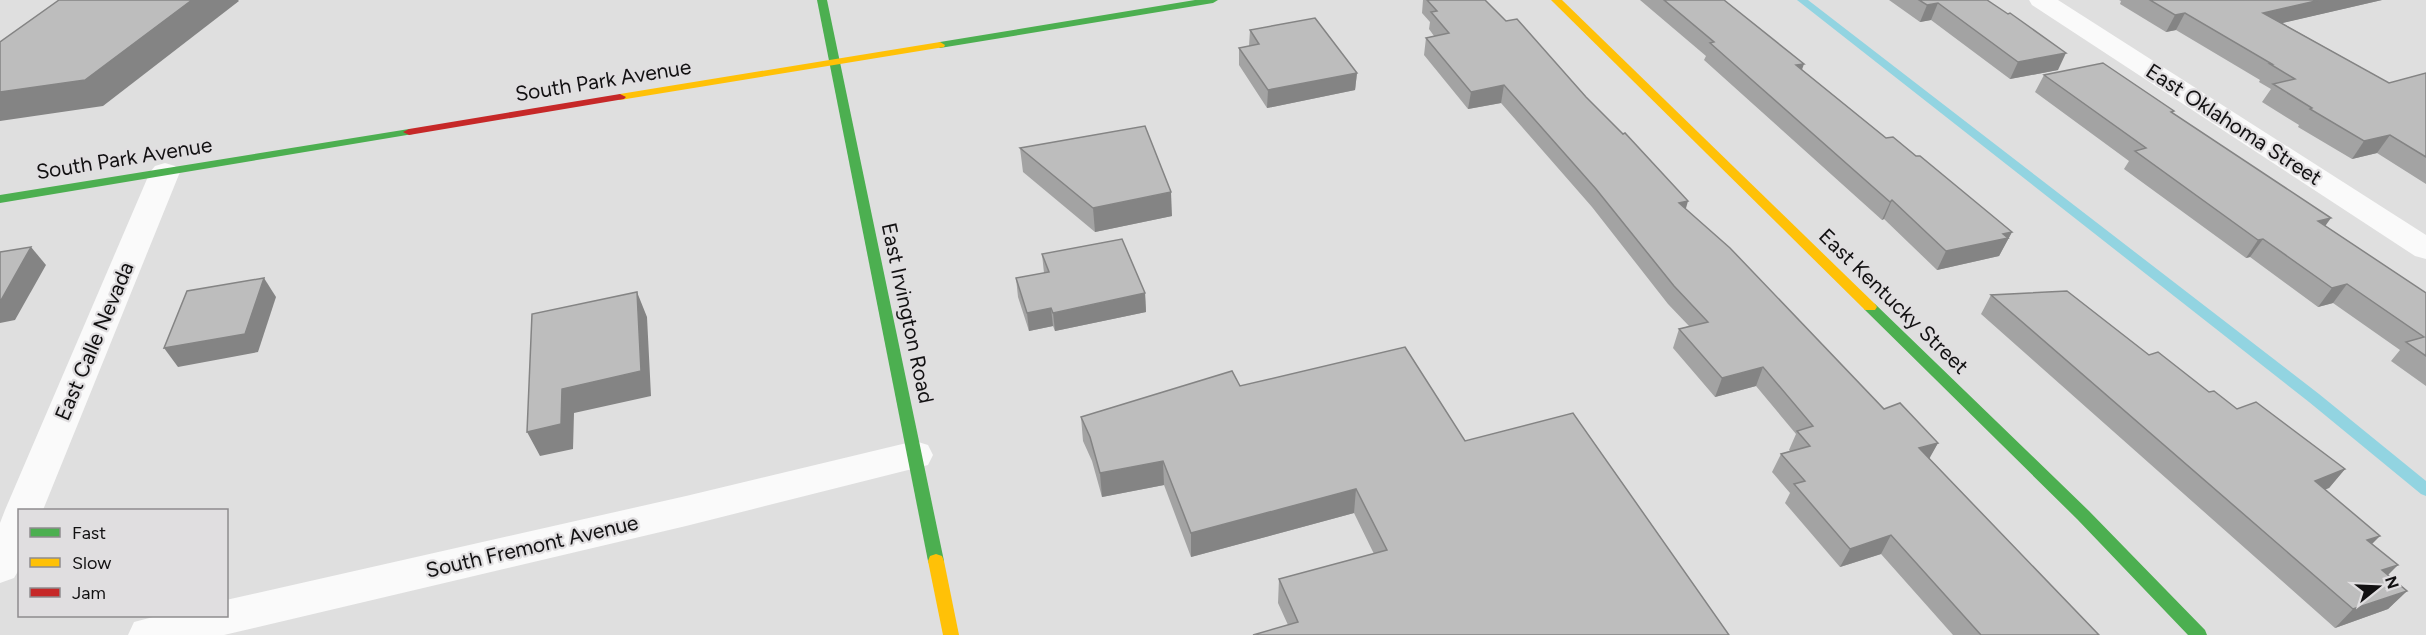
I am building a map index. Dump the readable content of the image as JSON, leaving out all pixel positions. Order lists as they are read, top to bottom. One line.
{"streets":{"main road":["South Park Avenue","East Kentucky Street","East Irvington Road"],"street":["East Oklahoma Street","East Calle Nevada","South Fremont Avenue"]},"crossings":[["South Park Avenue","East Irvington Road"],["South Park Avenue","East Calle Nevada"],["East Irvington Road","South Fremont Avenue"]],"legend":["Fast","Slow","Jam"],"north":"right"}
